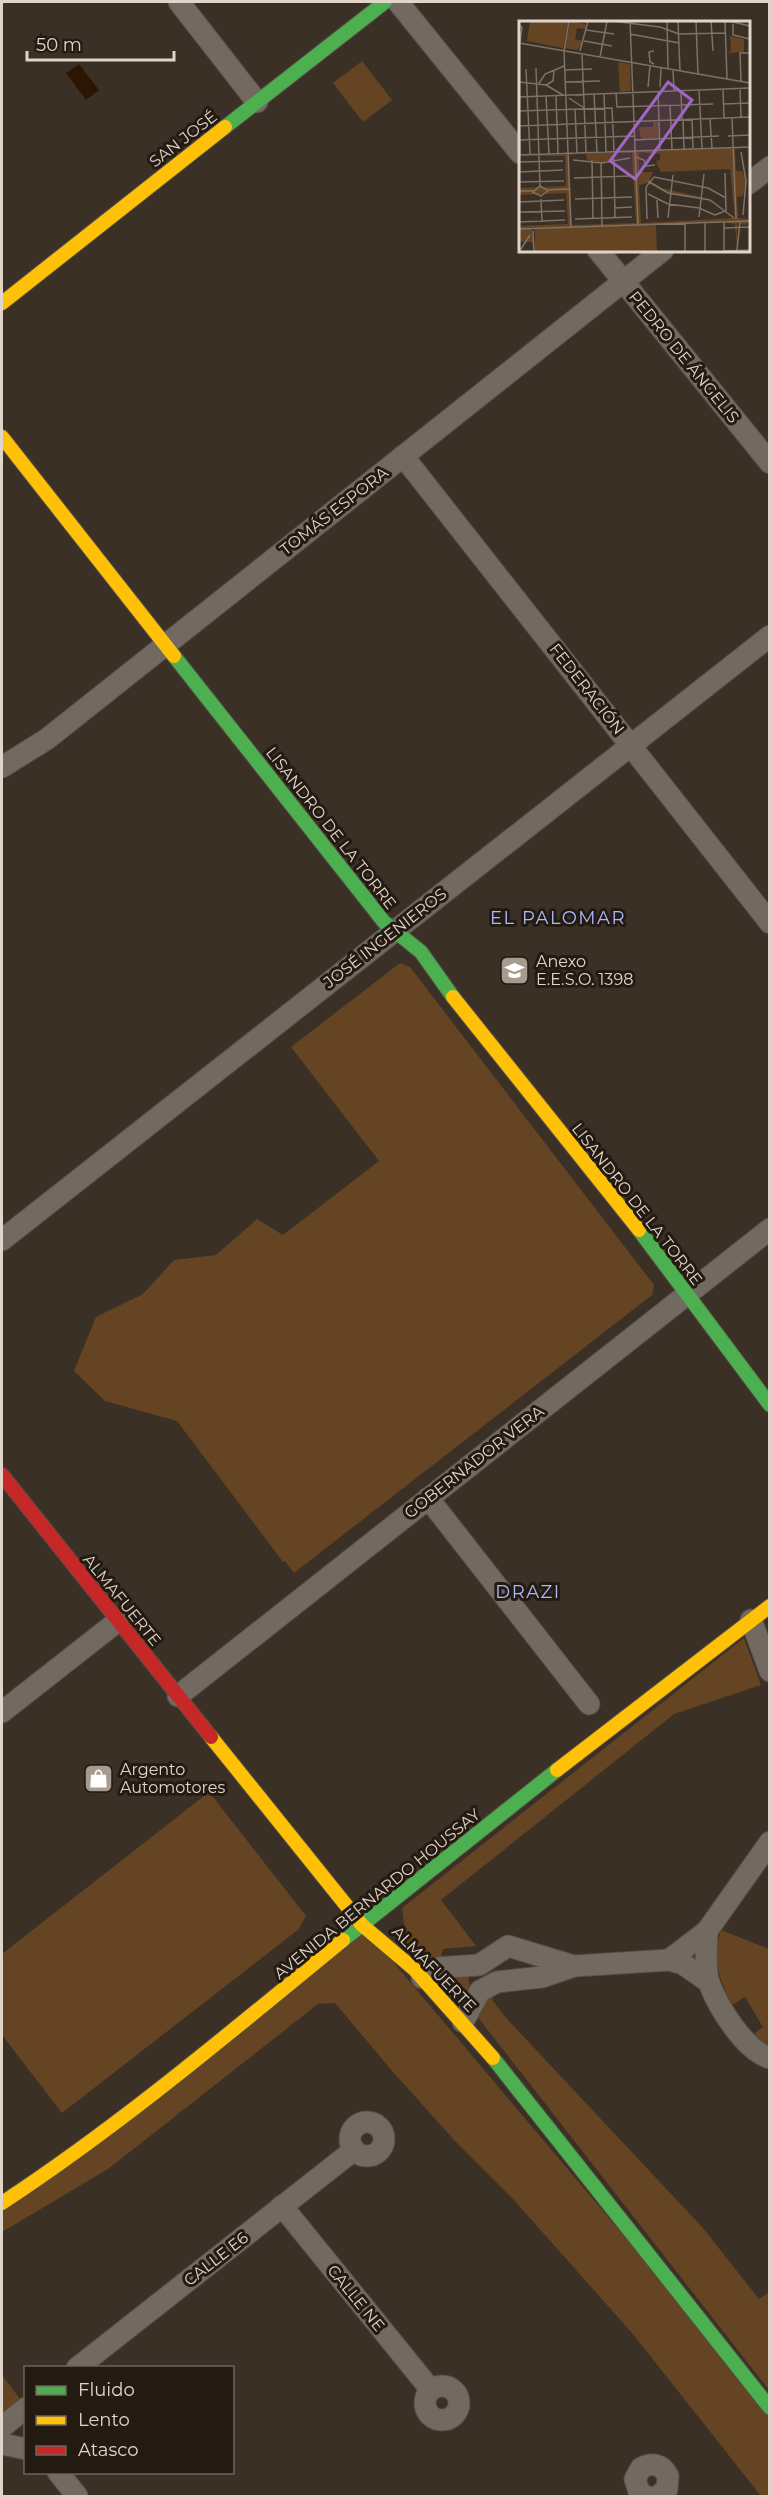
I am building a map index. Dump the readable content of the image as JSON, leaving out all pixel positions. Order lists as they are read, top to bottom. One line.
{"streets":{"street":["SAN JOSÉ","PEDRO DE ÁNGELIS","TOMÁS ESPORA","FEDERACIÓN","LISANDRO DE LA TORRE","JOSÉ INGENIEROS","GOBERNADOR VERA","ALMAFUERTE","AVENIDA BERNARDO HOUSSAY","CALLE E6","CALLE NE"]},"crossings":[["PEDRO DE ÁNGELIS","TOMÁS ESPORA"],["TOMÁS ESPORA","FEDERACIÓN"],["TOMÁS ESPORA","LISANDRO DE LA TORRE"],["FEDERACIÓN","JOSÉ INGENIEROS"],["LISANDRO DE LA TORRE","JOSÉ INGENIEROS"],["LISANDRO DE LA TORRE","GOBERNADOR VERA"],["GOBERNADOR VERA","ALMAFUERTE"],["ALMAFUERTE","AVENIDA BERNARDO HOUSSAY"],["CALLE E6","CALLE NE"]],"districts":["EL PALOMAR","DRAZI"],"places":{"school or university":["Anexo E.E.S.O. 1398"],"shop":["Argento Automotores"]},"legend":["Fluido","Lento","Atasco"],"scale_bar":"50 m"}
